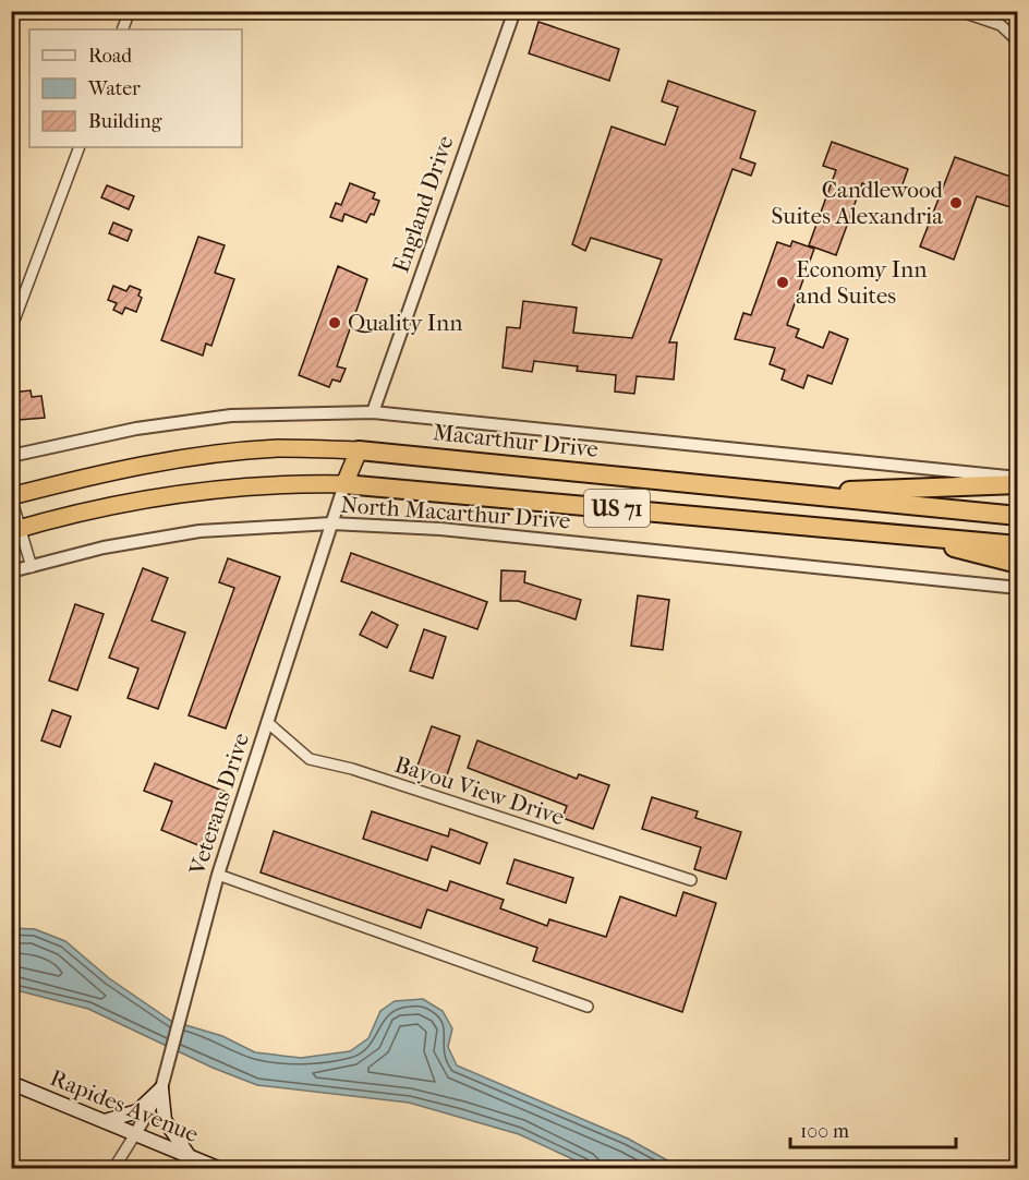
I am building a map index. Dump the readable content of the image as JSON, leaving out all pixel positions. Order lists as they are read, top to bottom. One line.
{"streets":{"highway":["Macarthur Drive","US 71"],"main road":["Rapides Avenue"],"street":["England Drive","North Macarthur Drive","Bayou View Drive","Veterans Drive"]},"crossings":[["US 71","Veterans Drive"],["North Macarthur Drive","Veterans Drive"],["Bayou View Drive","Veterans Drive"],["Veterans Drive","Rapides Avenue"]],"places":["Candlewood Suites Alexandria","Economy Inn and Suites","Quality Inn"],"legend":["Road","Water","Building"],"scale_bar":"100 m"}
